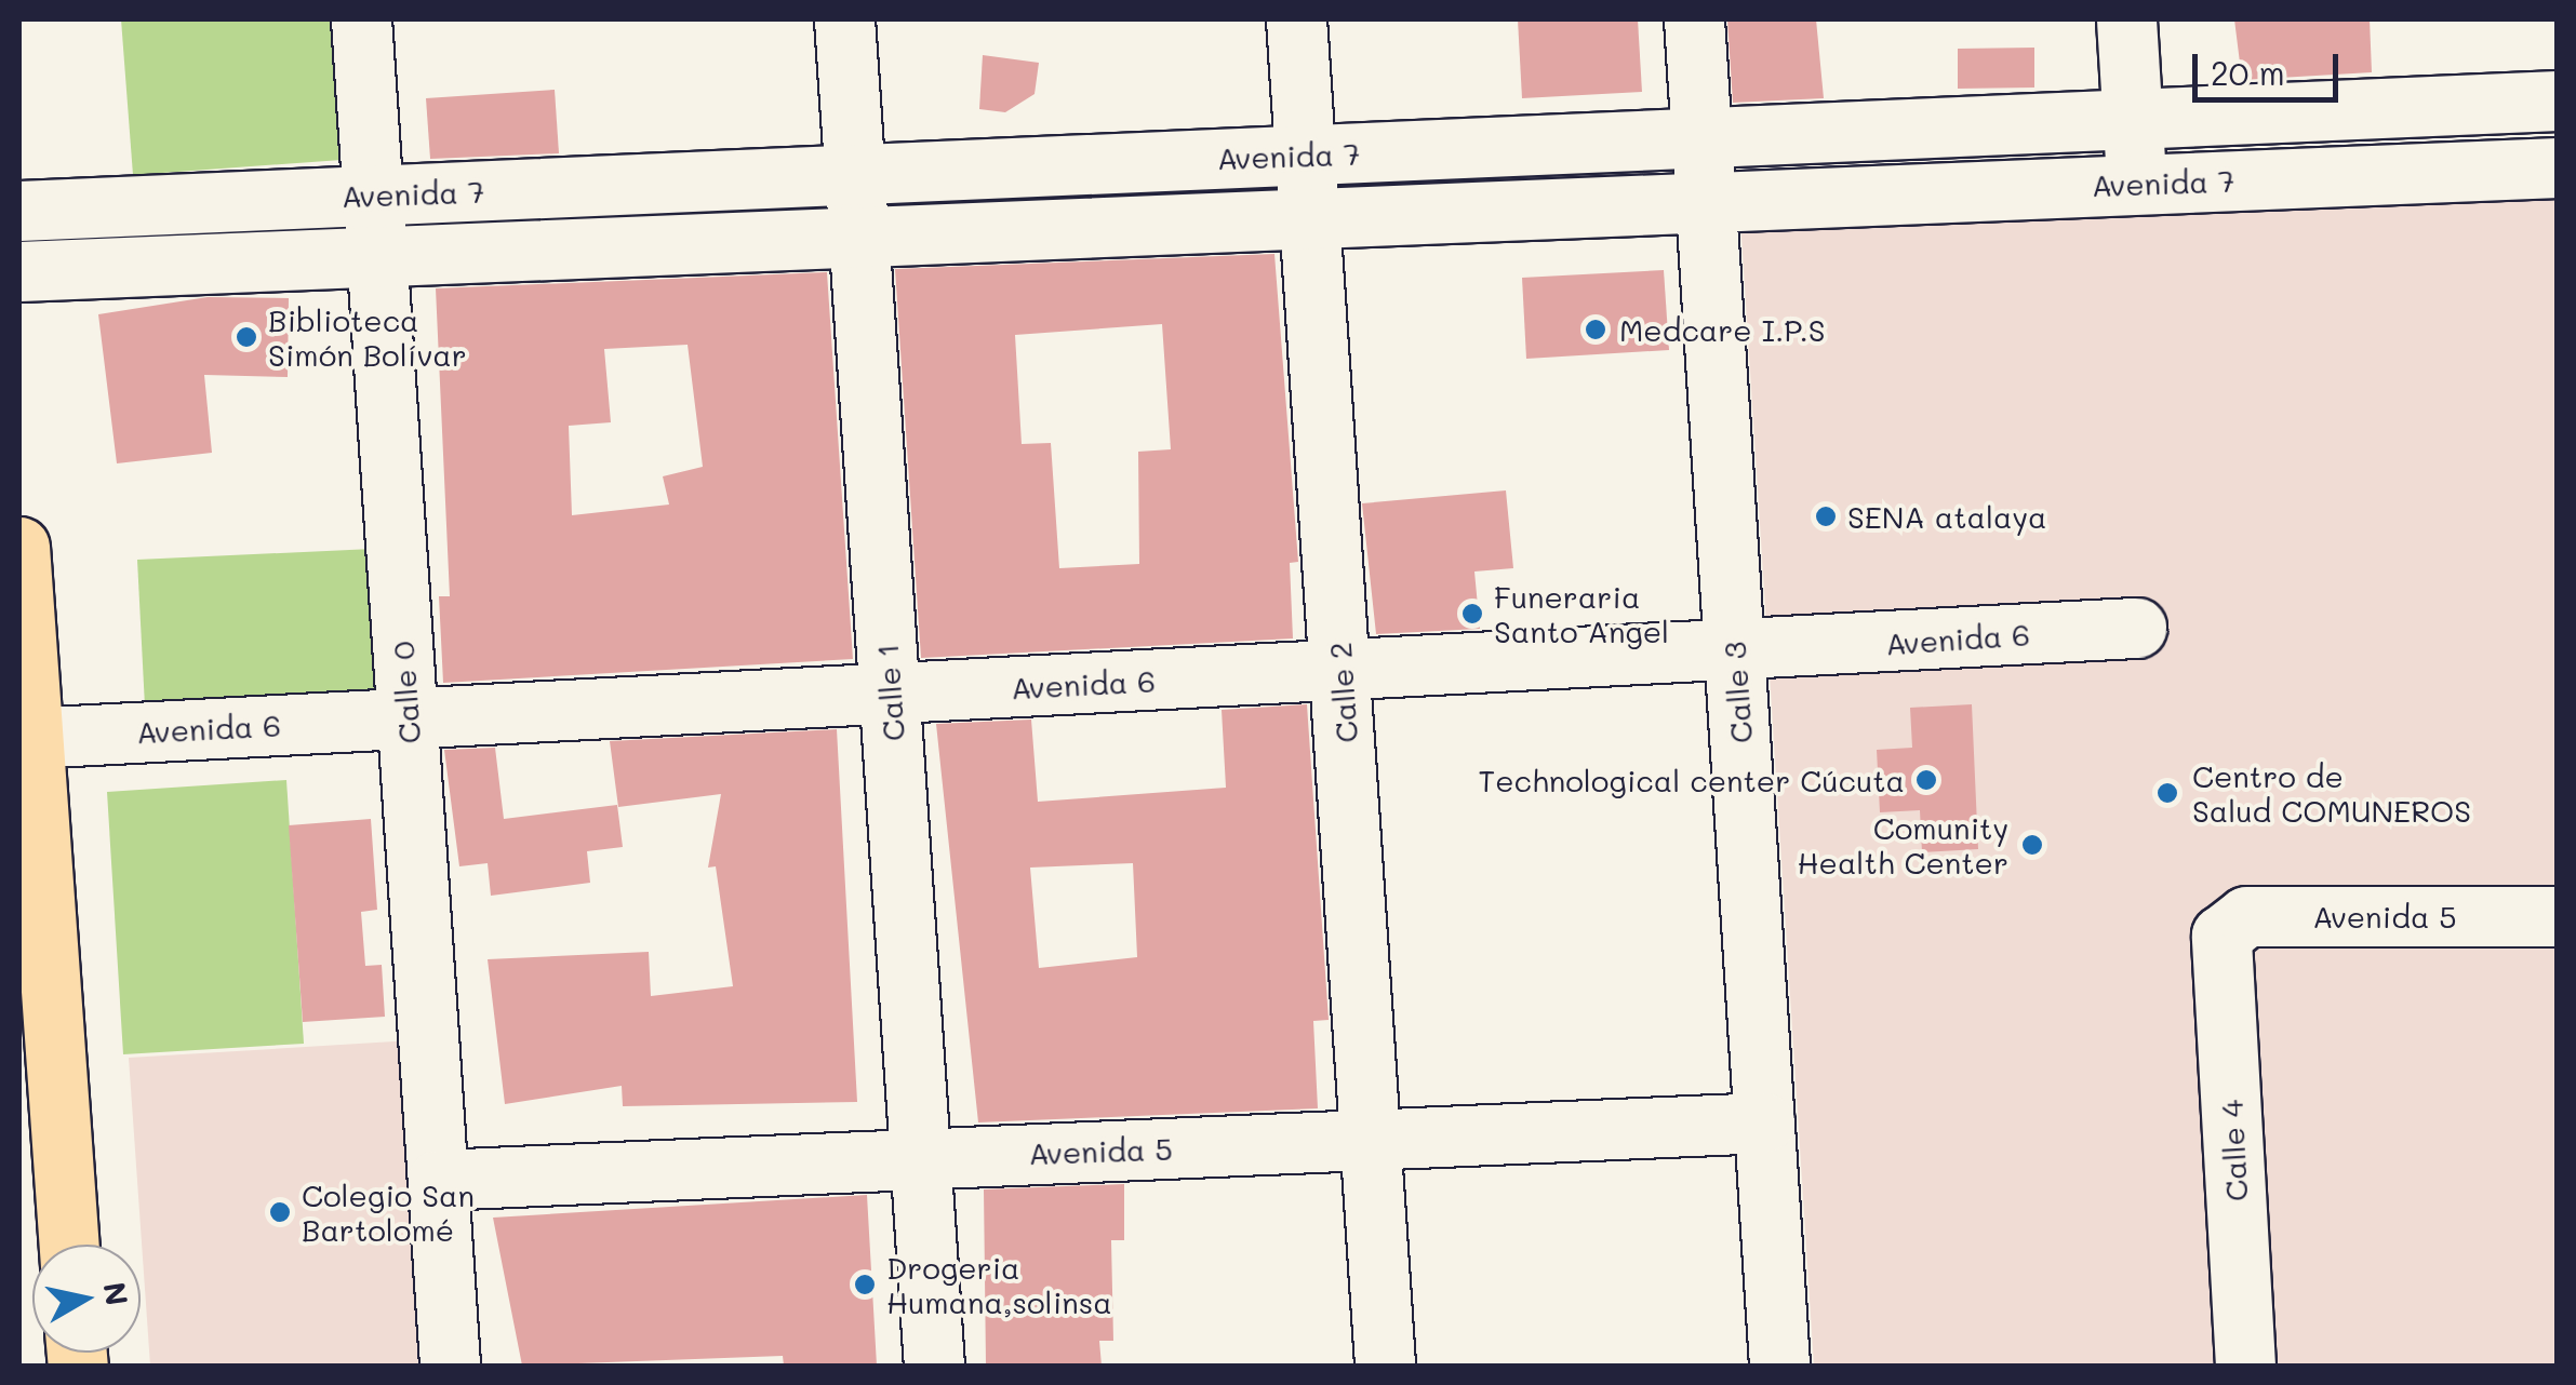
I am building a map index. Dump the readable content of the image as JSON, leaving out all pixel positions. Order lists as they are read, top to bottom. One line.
{"streets":{"street":["Avenida 7","Avenida 6","Calle 0","Calle 1","Calle 2","Calle 3","Avenida 5","Calle 4"]},"crossings":[["Avenida 7","Calle 0"],["Avenida 7","Calle 1"],["Avenida 7","Calle 2"],["Avenida 7","Calle 3"],["Avenida 6","Calle 0"],["Avenida 6","Calle 1"],["Avenida 6","Calle 2"],["Avenida 6","Calle 3"],["Calle 0","Avenida 5"],["Calle 1","Avenida 5"],["Calle 2","Avenida 5"],["Calle 3","Avenida 5"],["Avenida 5","Calle 4"]],"places":["Medcare I.P.S","Biblioteca Simón Bolívar","SENA atalaya","Funeraria Santo Angel","Technological center Cúcuta","Centro de Salud COMUNEROS","Comunity Health Center","Colegio San Bartolomé","Drogeria Humana,solinsa"],"scale_bar":"20 m","north":"right"}
